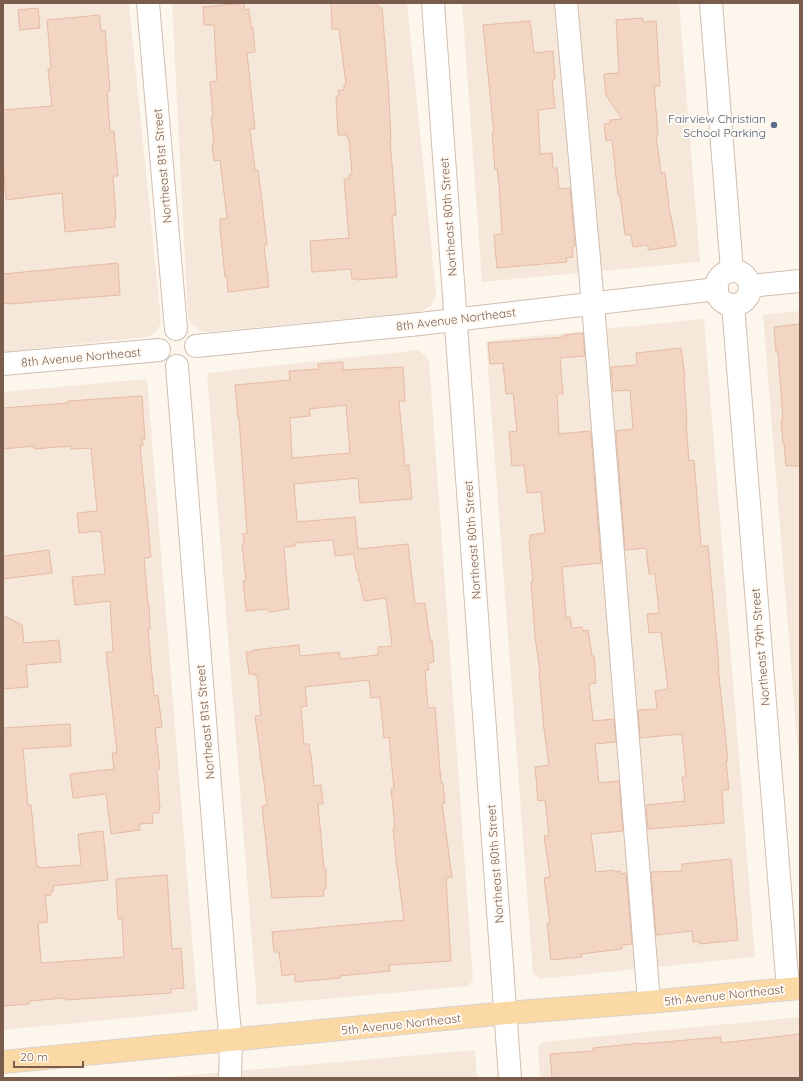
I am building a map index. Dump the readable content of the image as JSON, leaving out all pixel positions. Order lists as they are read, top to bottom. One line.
{"streets":{"main road":["5th Avenue Northeast"],"street":["Northeast 81st Street","Northeast 80th Street","8th Avenue Northeast","Northeast 79th Street"]},"crossings":[["Northeast 81st Street","8th Avenue Northeast"],["Northeast 81st Street","5th Avenue Northeast"],["Northeast 80th Street","8th Avenue Northeast"],["Northeast 80th Street","5th Avenue Northeast"],["8th Avenue Northeast","Northeast 79th Street"],["Northeast 79th Street","5th Avenue Northeast"]],"places":["Fairview Christian School Parking"],"scale_bar":"20 m"}
